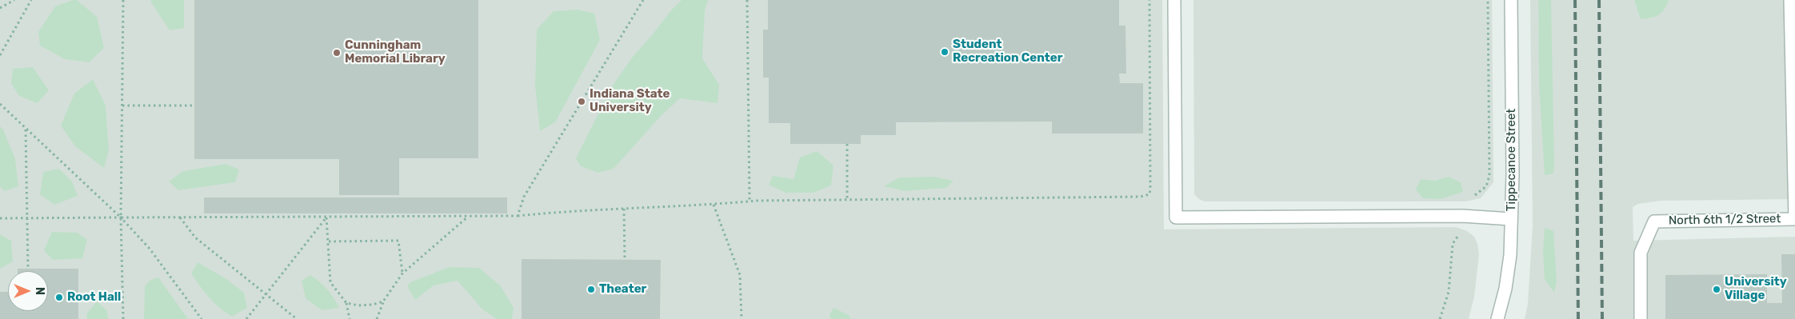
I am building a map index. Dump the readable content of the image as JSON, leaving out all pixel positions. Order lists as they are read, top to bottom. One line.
{"streets":{"street":["Tippecanoe Street","North 6th 1/2 Street"]},"places":["Student Recreation Center","Cunningham Memorial Library","Indiana State University","Theater","University Village","Root Hall"],"north":"right"}
